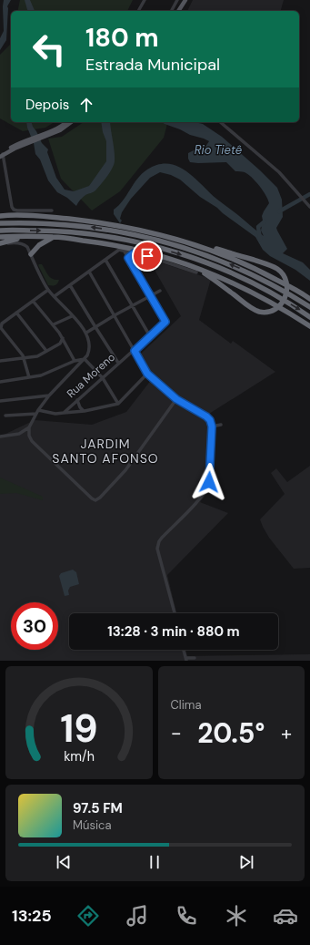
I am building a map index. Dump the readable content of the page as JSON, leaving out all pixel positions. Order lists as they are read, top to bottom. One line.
{"streets":{"street":["Rua Moreno"]},"districts":["JARDIM SANTO AFONSO"],"water":["Rio Tietê"],"page":{"turn":["180 m","Estrada Municipal"],"then":"Depois","limit":"30","trip":"13:28 · 3 min · 880 m","tile":"Clima","heat":["−","20.5°","+"],"song":["97.5 FM","Música"],"tabs":"13:25","gauge":["19","km/h"]}}
